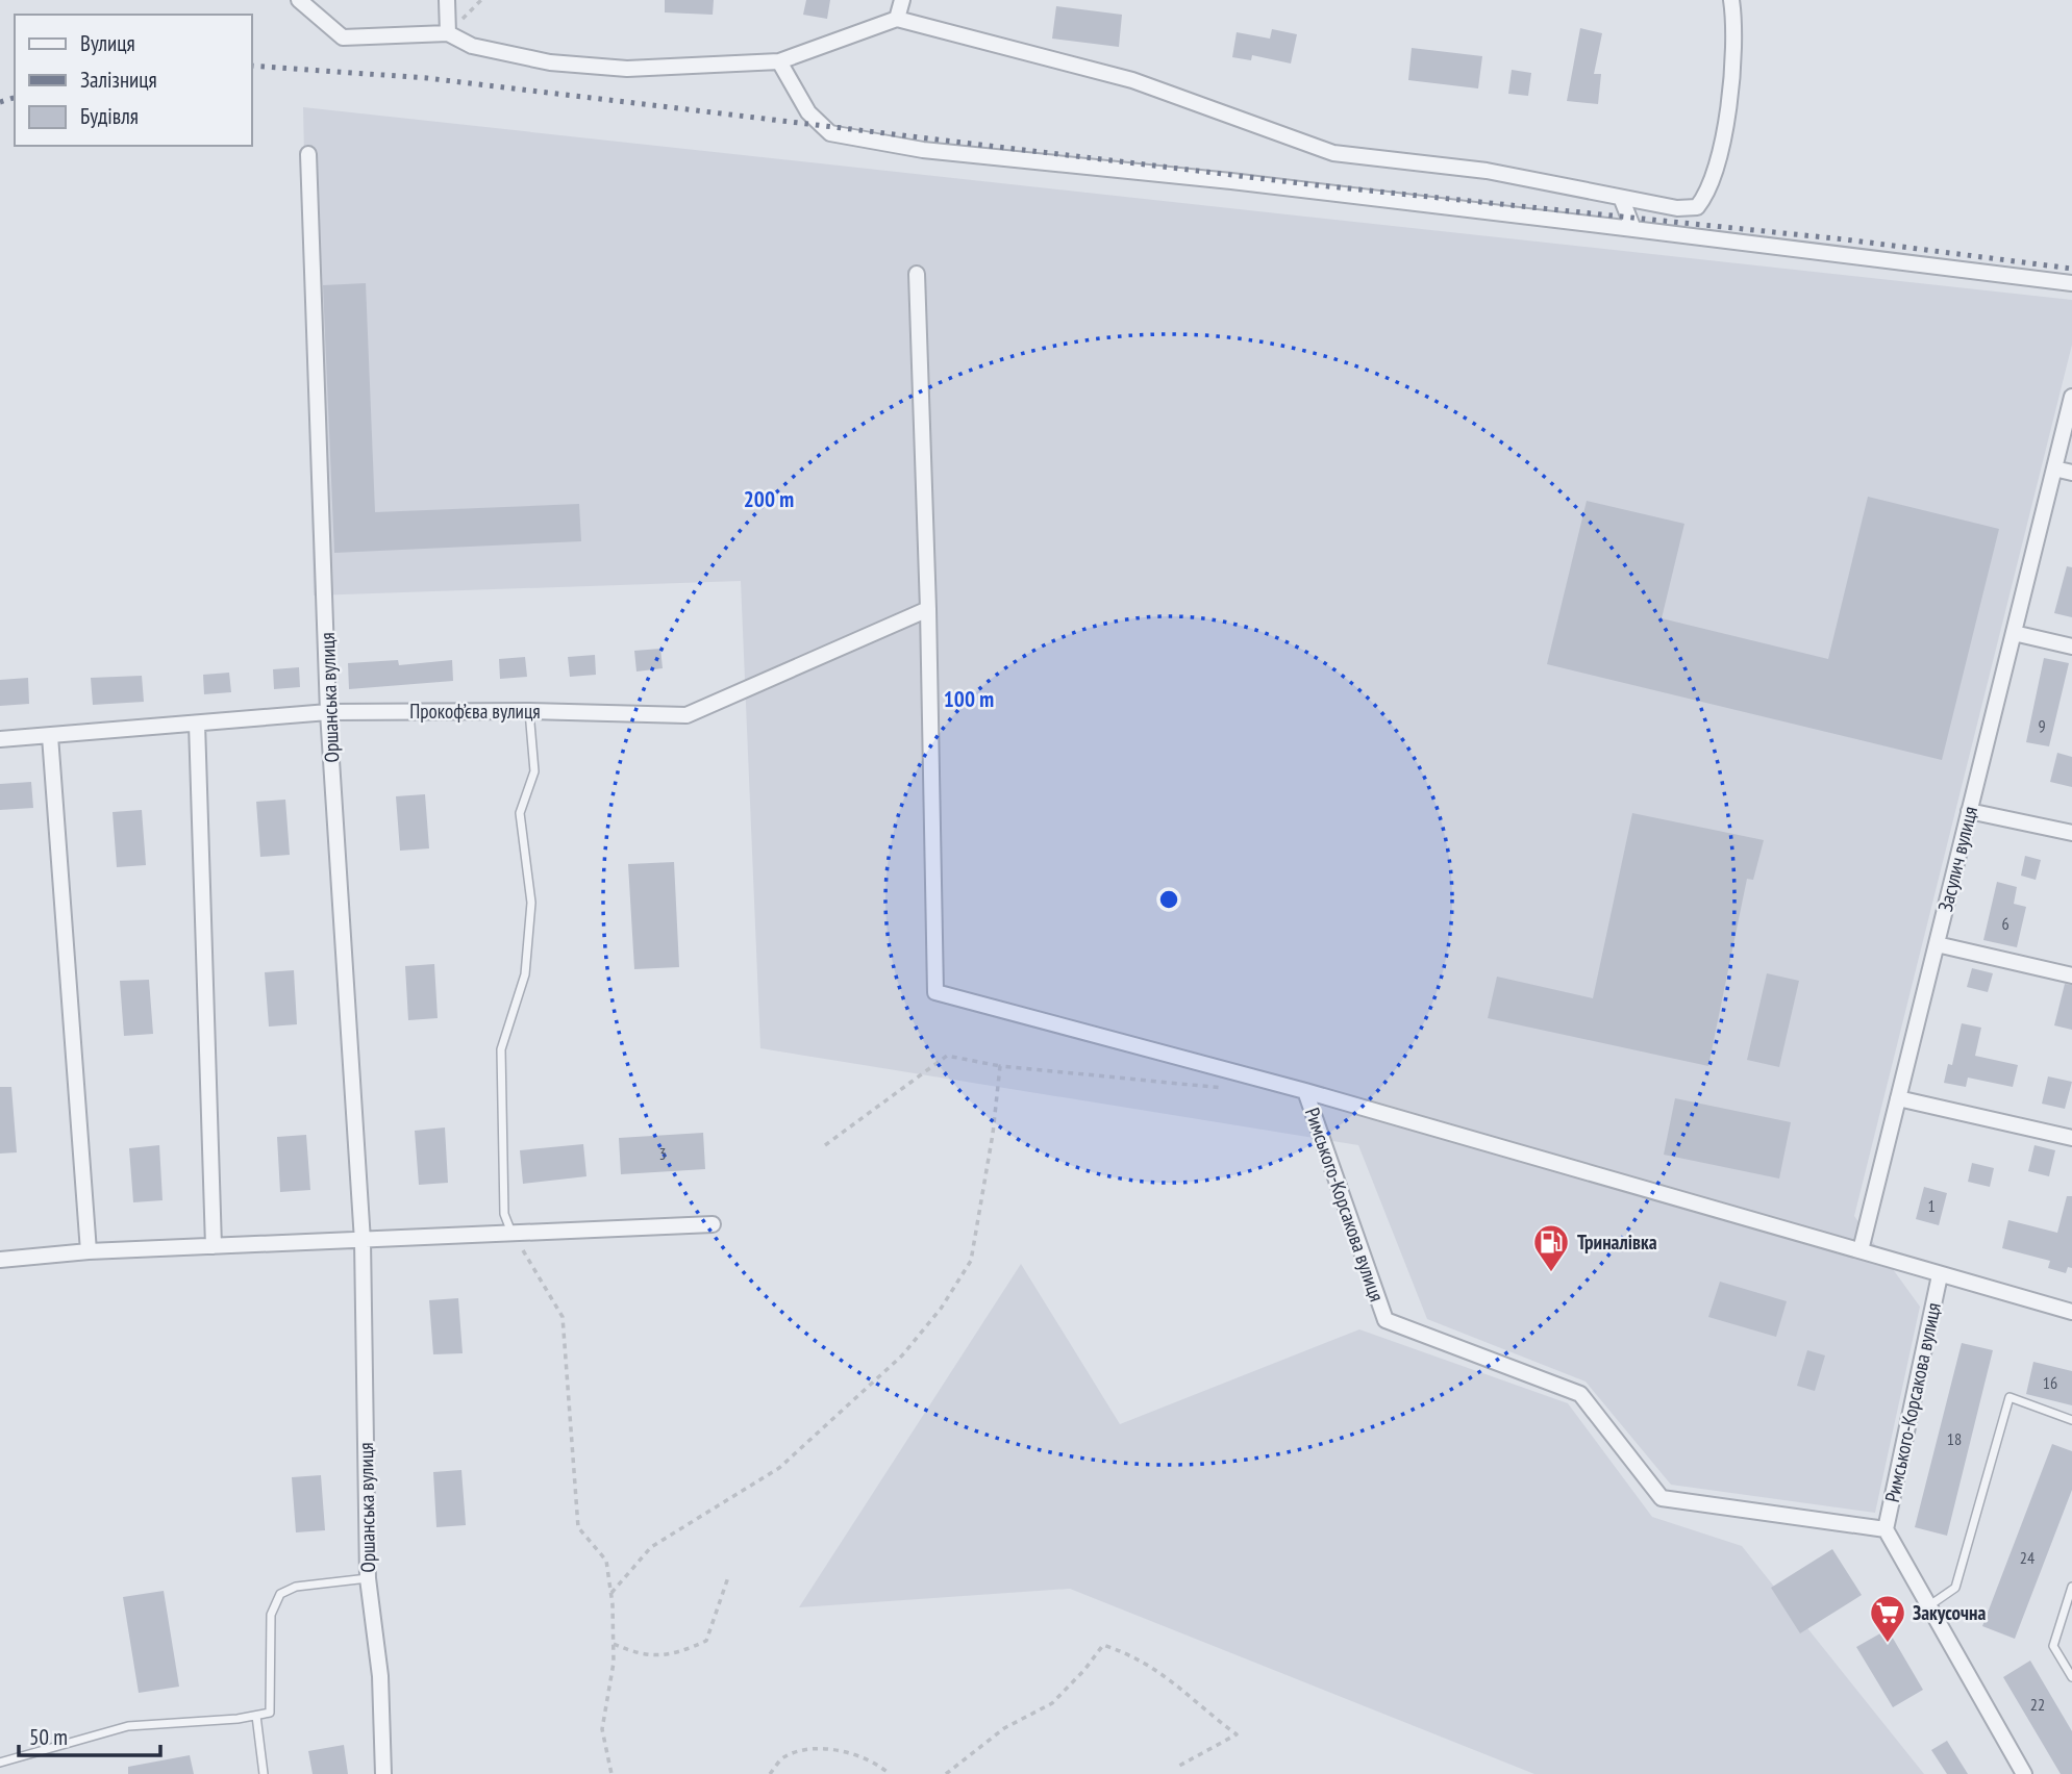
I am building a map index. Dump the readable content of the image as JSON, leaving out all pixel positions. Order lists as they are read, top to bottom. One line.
{"streets":{"street":["Оршанська вулиця","Прокоф’єва вулиця","Засулич вулиця","Римського-Корсакова вулиця"]},"crossings":[["Оршанська вулиця","Прокоф’єва вулиця"],["Прокоф’єва вулиця","Римського-Корсакова вулиця"],["Засулич вулиця","Римського-Корсакова вулиця"]],"places":{"fuel station":["Триналівка"],"supermarket":["Закусочна"]},"house_numbers":["9","6","3","1","16","18","24","22"],"legend":["Вулиця","Залізниця","Будівля"],"scale_bar":"50 m","rings":["200 m","100 m"]}
